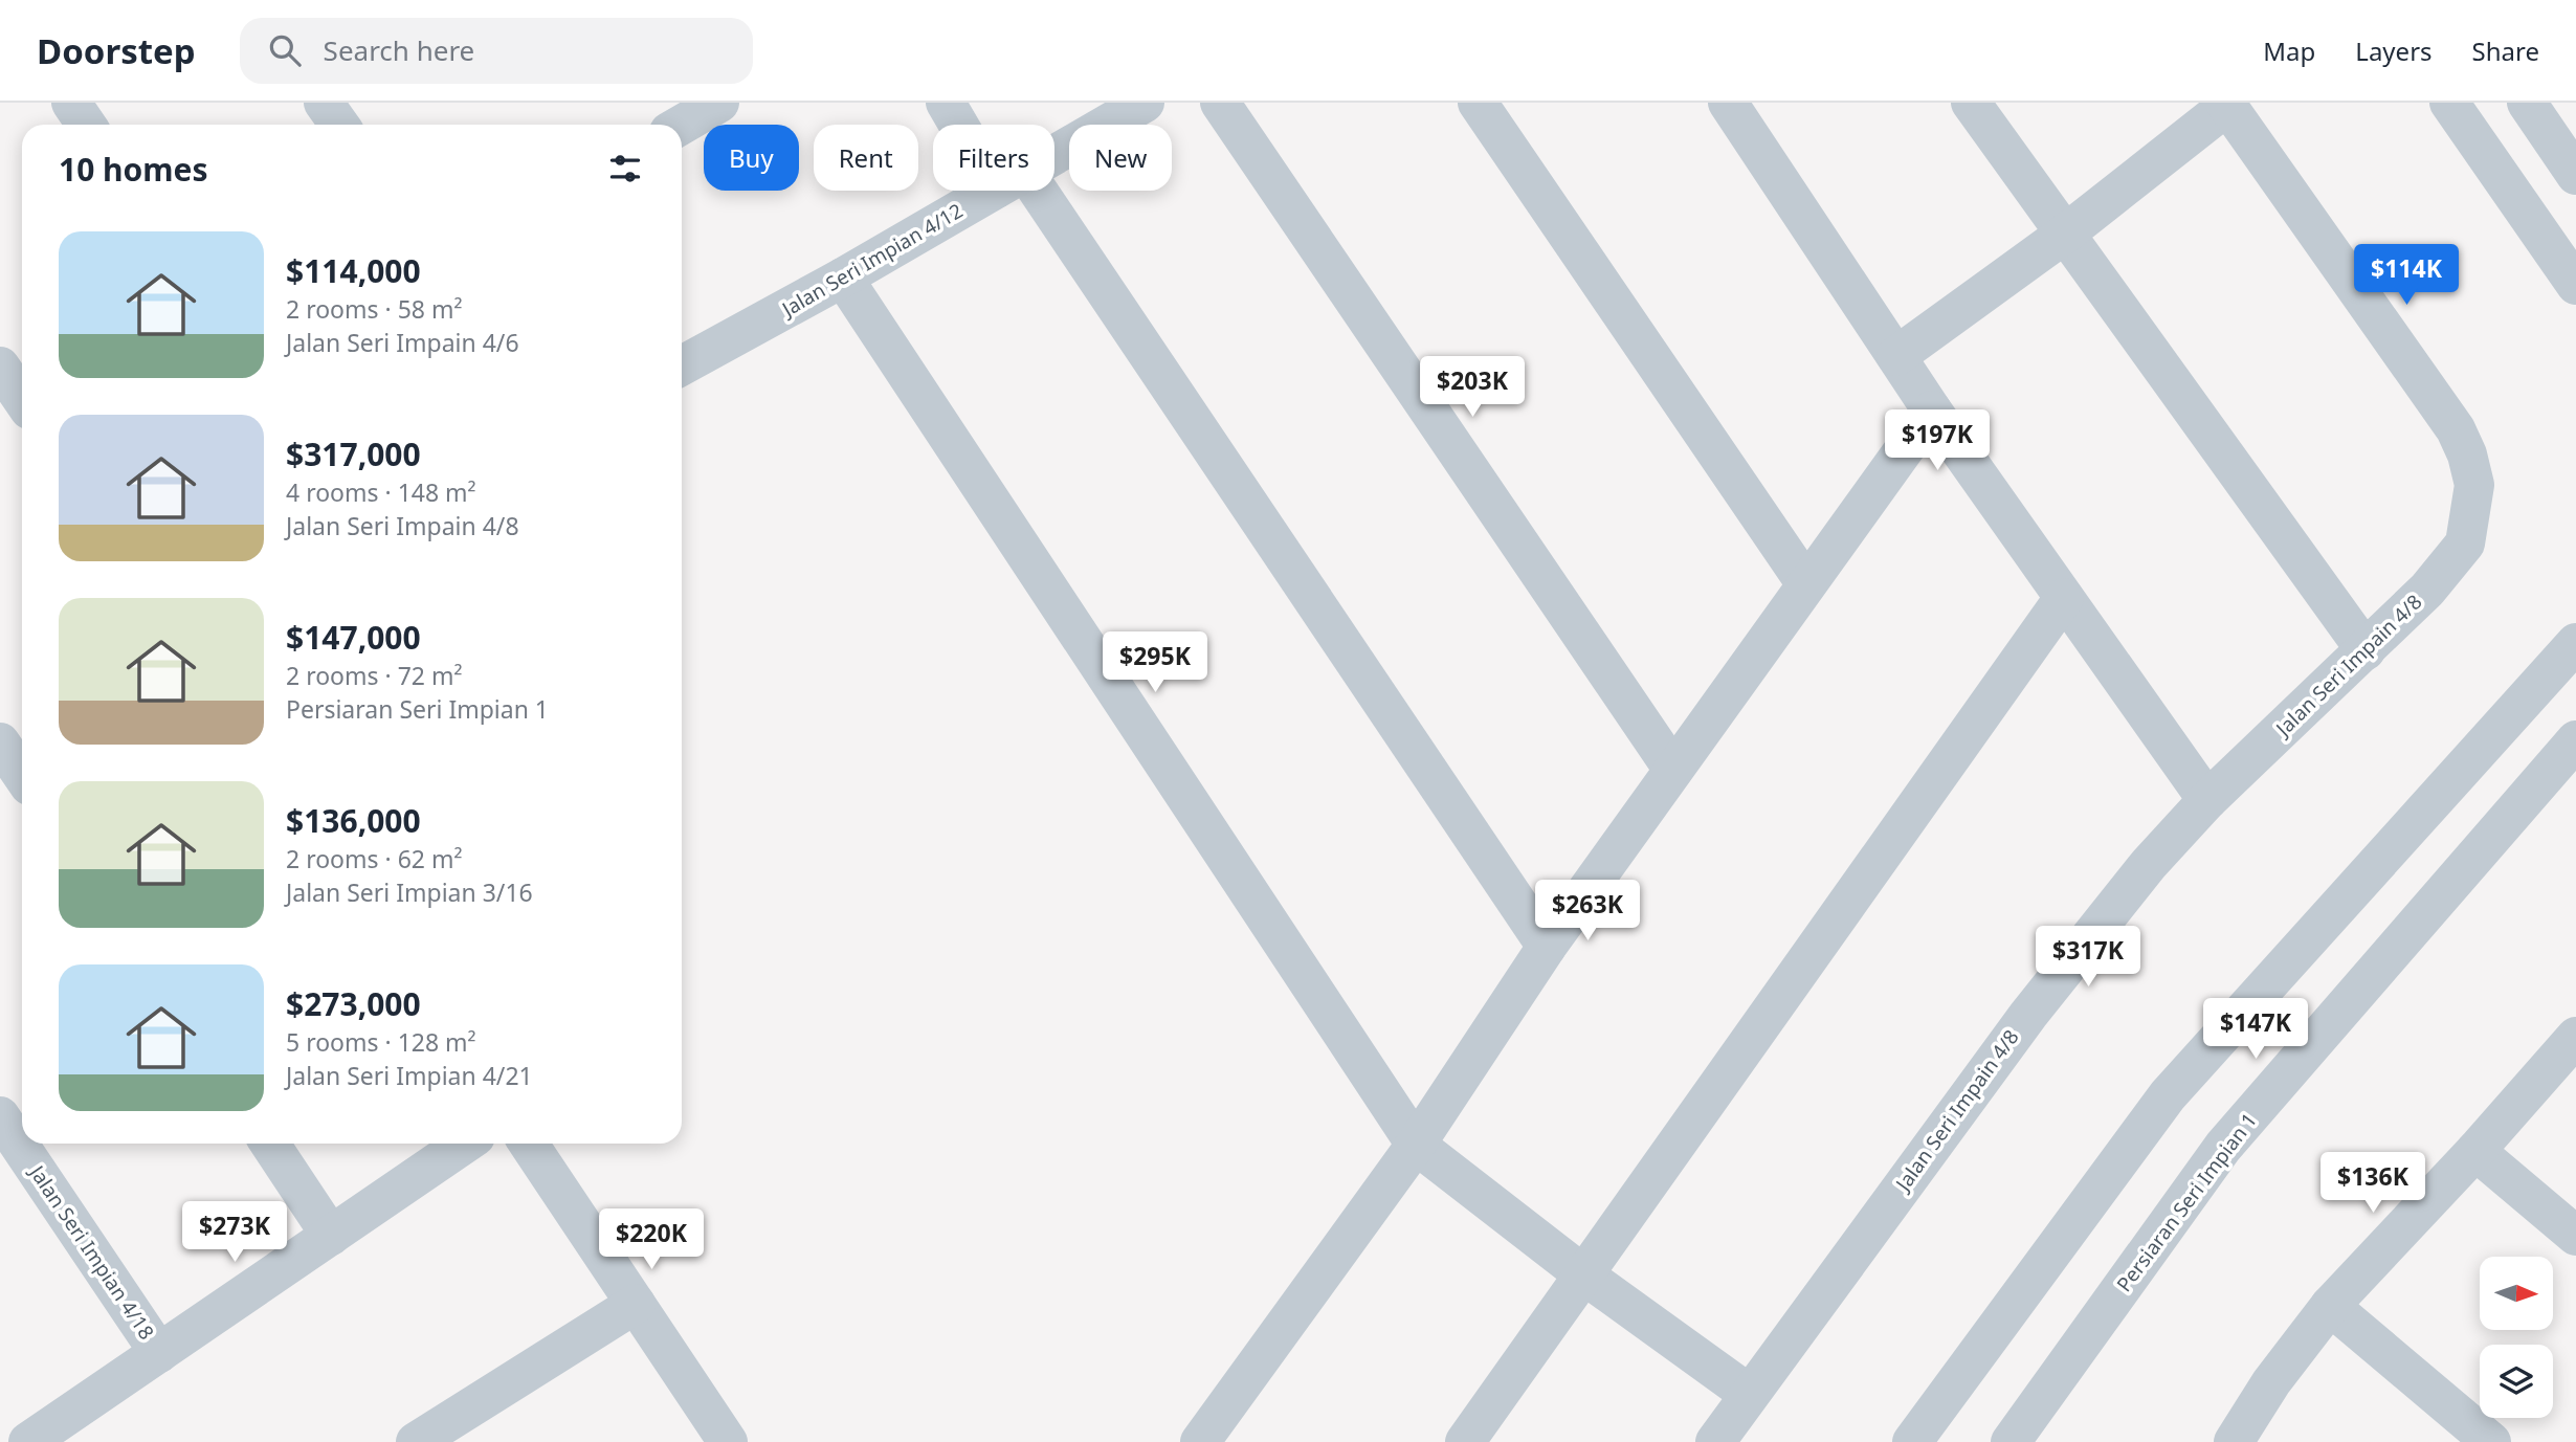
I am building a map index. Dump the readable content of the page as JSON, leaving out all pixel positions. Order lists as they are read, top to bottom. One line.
{"streets":{"street":["Jalan Seri Impian 4/12","Jalan Seri Impain 4/8","Persiaran Seri Impian 1","Jalan Seri Impian 4/18"]},"north":"right","page":{"header":"Doorstep","search":"Search here","nav":["Map","Layers","Share"],"chip":["Buy","Rent","Filters","New"],"heading":"10 homes","list":[{"name":"$114,000","note":"2 rooms · 58 m² · Jalan Seri Impain 4/6"},{"name":"$317,000","note":"4 rooms · 148 m² · Jalan Seri Impain 4/8"},{"name":"$147,000","note":"2 rooms · 72 m² · Persiaran Seri Impian 1"},{"name":"$136,000","note":"2 rooms · 62 m² · Jalan Seri Impian 3/16"},{"name":"$273,000","note":"5 rooms · 128 m² · Jalan Seri Impian 4/21"}],"price":["$114K","$203K","$197K","$295K","$263K","$317K","$147K","$136K","$273K","$220K"]}}
